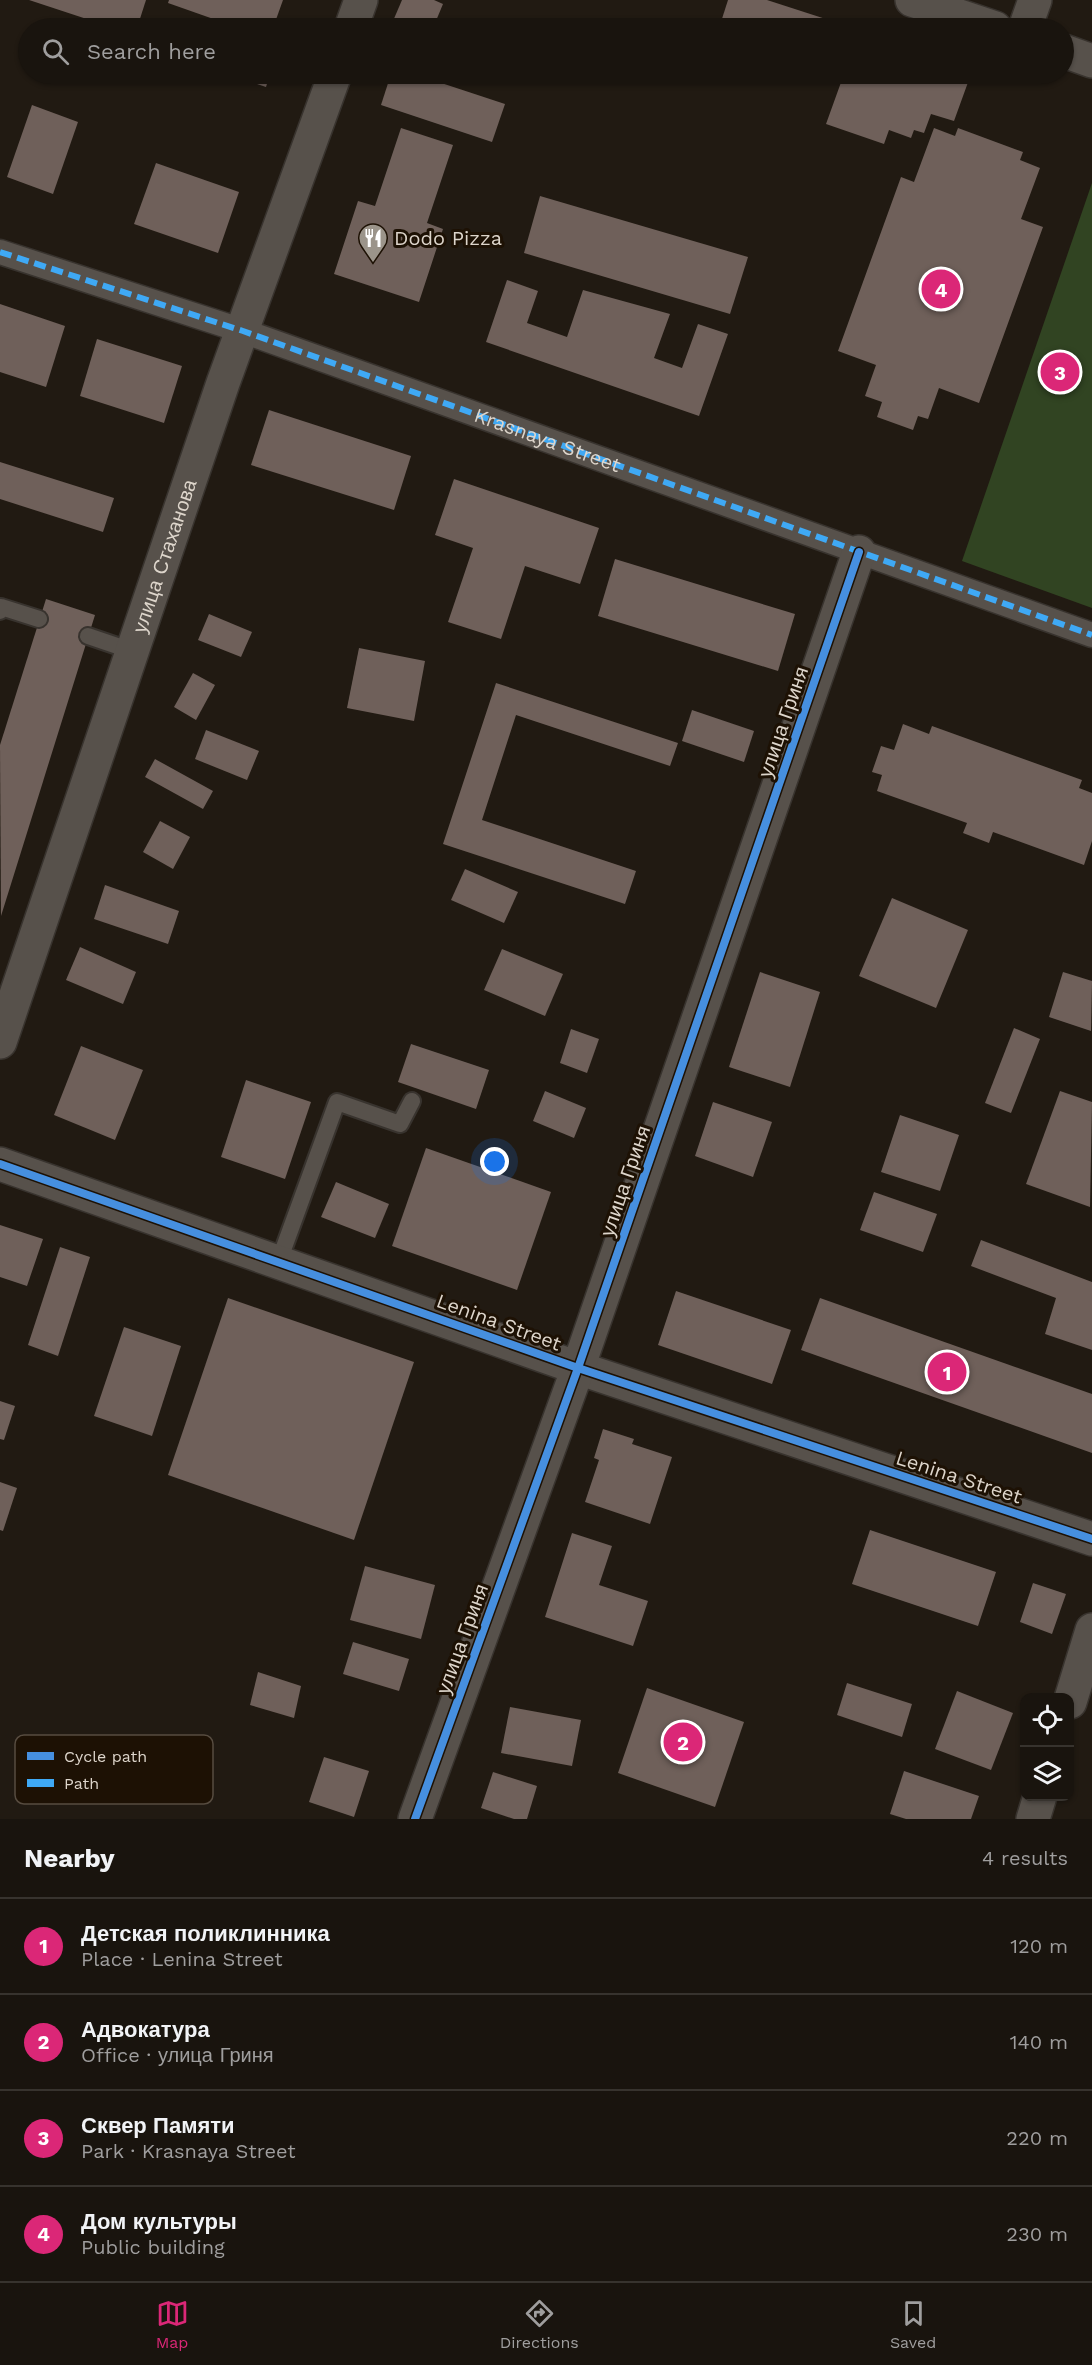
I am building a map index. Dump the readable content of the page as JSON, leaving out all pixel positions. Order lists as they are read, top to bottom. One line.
{"streets":{"street":["Krasnaya Street","улица Стаханова","улица Гриня","Lenina Street"]},"crossings":[["Krasnaya Street","улица Стаханова"],["Krasnaya Street","улица Гриня"],["улица Гриня","Lenina Street"]],"places":{"restaurant":["Dodo Pizza"]},"legend":["Cycle path","Path"],"page":{"search":"Search here","pins":["4","3","1","2"],"heading":["Nearby","4 results"],"list":[{"mark":"1","name":"Детская поликлинника","note":"Place · Lenina Street","value":"120 m"},{"mark":"2","name":"Адвокатура","note":"Office · улица Гриня","value":"140 m"},{"mark":"3","name":"Сквер Памяти","note":"Park · Krasnaya Street","value":"220 m"},{"mark":"4","name":"Дом культуры","note":"Public building","value":"230 m"}],"nav":["Map","Directions","Saved"]}}
